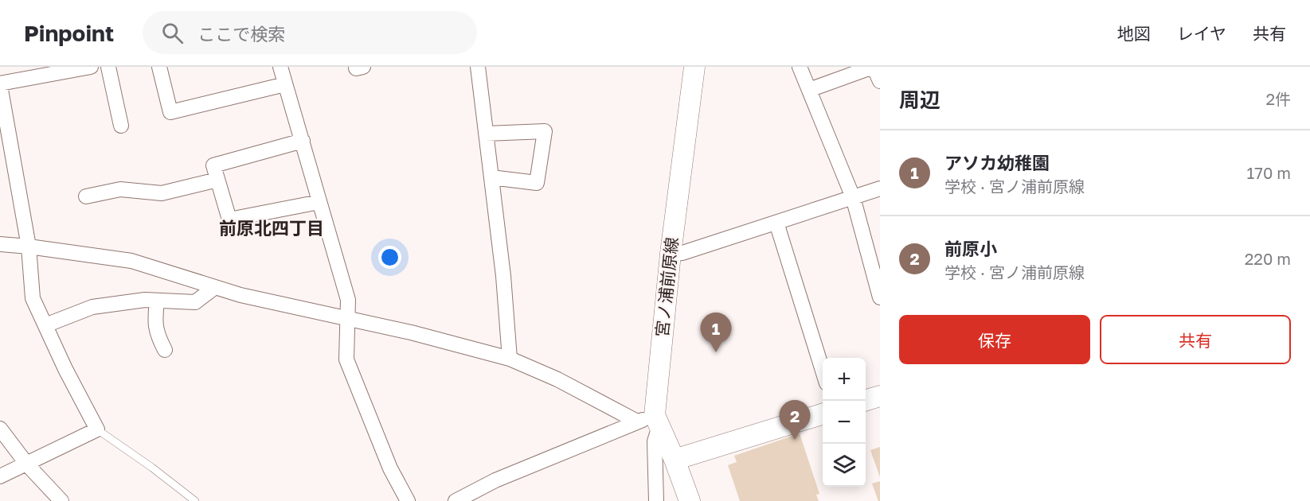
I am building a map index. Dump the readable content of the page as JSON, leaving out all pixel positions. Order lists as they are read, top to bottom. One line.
{"streets":{"main road":["宮ノ浦前原線"]},"districts":["前原北四丁目"],"page":{"header":"Pinpoint","search":"ここで検索","nav":["地図","レイヤ","共有"],"heading":["周辺","2件"],"list":[{"mark":"1","name":"アソカ幼稚園","note":"学校 · 宮ノ浦前原線","value":"170 m"},{"mark":"2","name":"前原小","note":"学校 · 宮ノ浦前原線","value":"220 m"}],"buttons":["保存","共有"],"pins":["1","2"],"map_buttons":["+","−"]}}
